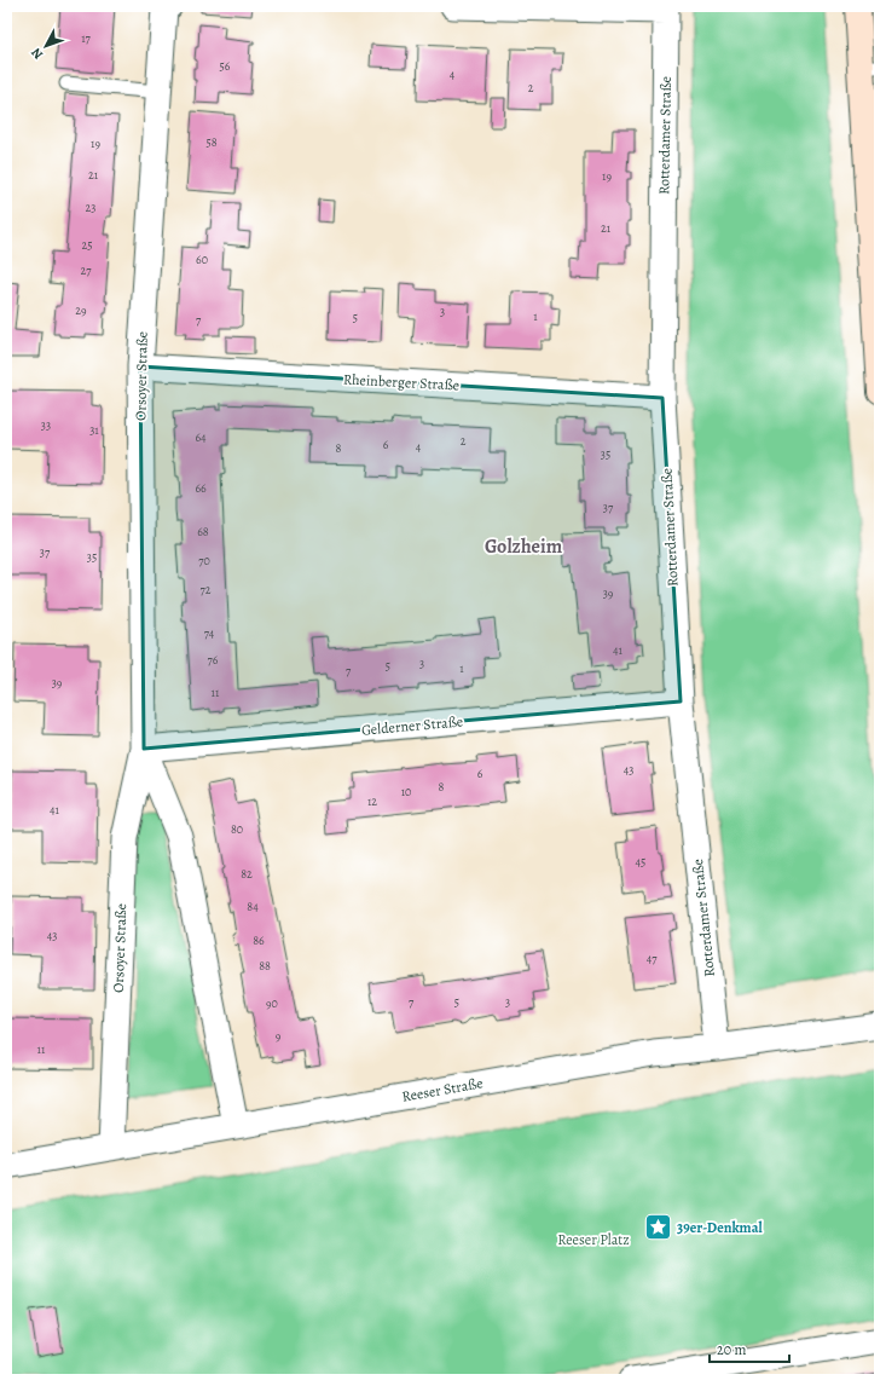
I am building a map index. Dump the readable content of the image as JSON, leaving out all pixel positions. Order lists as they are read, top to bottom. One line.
{"streets":{"street":["Rotterdamer Straße","Orsoyer Straße","Rheinberger Straße","Gelderner Straße","Reeser Straße"]},"crossings":[["Rotterdamer Straße","Rheinberger Straße"],["Rotterdamer Straße","Gelderner Straße"],["Rotterdamer Straße","Reeser Straße"],["Orsoyer Straße","Rheinberger Straße"],["Orsoyer Straße","Gelderner Straße"],["Orsoyer Straße","Reeser Straße"]],"districts":["Golzheim"],"parks":["Reeser Platz"],"places":{"place":["39er-Denkmal"]},"house_numbers":["17","56","4","2","58","19","21","19","23","21","25","60","27","29","3","1","5","7","33","31","64","2","6","4","8","35","66","37","68","37","35","70","72","39","74","41","76","3","5","1","7","39","11","43","6","8","10","12","41","80","45","82","84","43","86","47","88","7","5","3","90","9","11"],"scale_bar":"20 m","north":"bottom left"}
